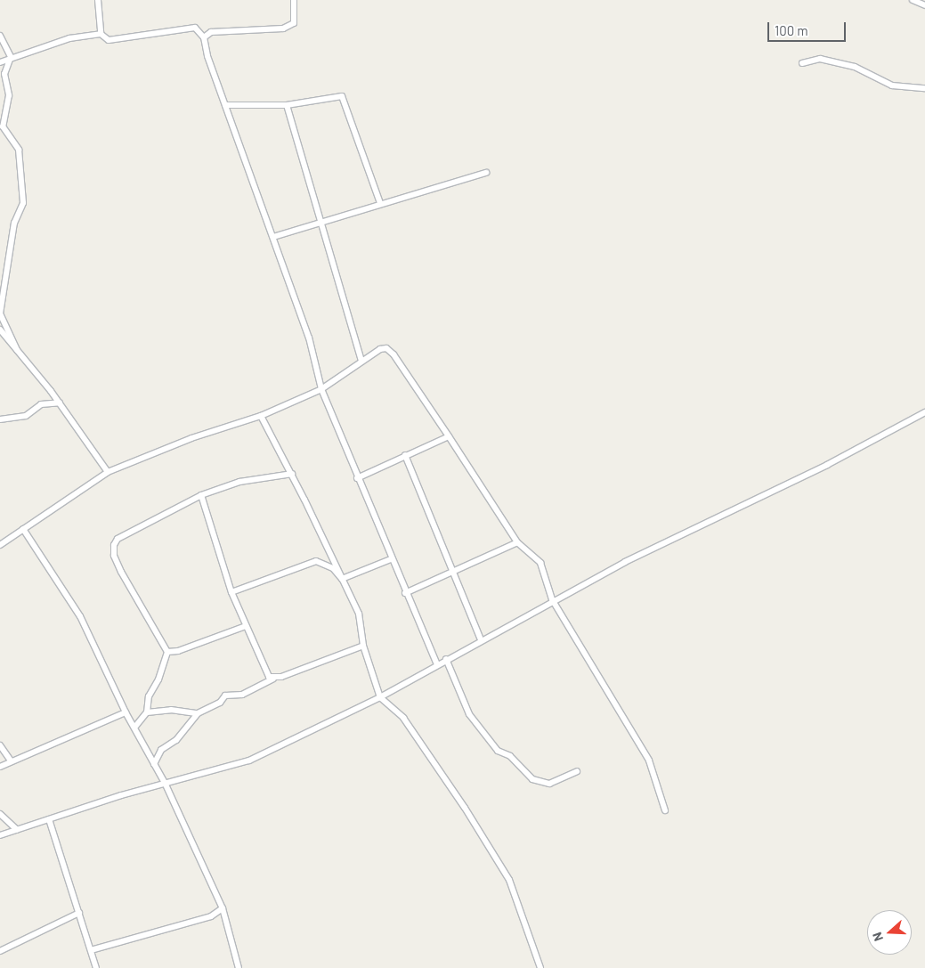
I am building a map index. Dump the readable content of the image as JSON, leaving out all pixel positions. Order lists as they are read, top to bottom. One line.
{"scale_bar":"100 m","north":"left"}
